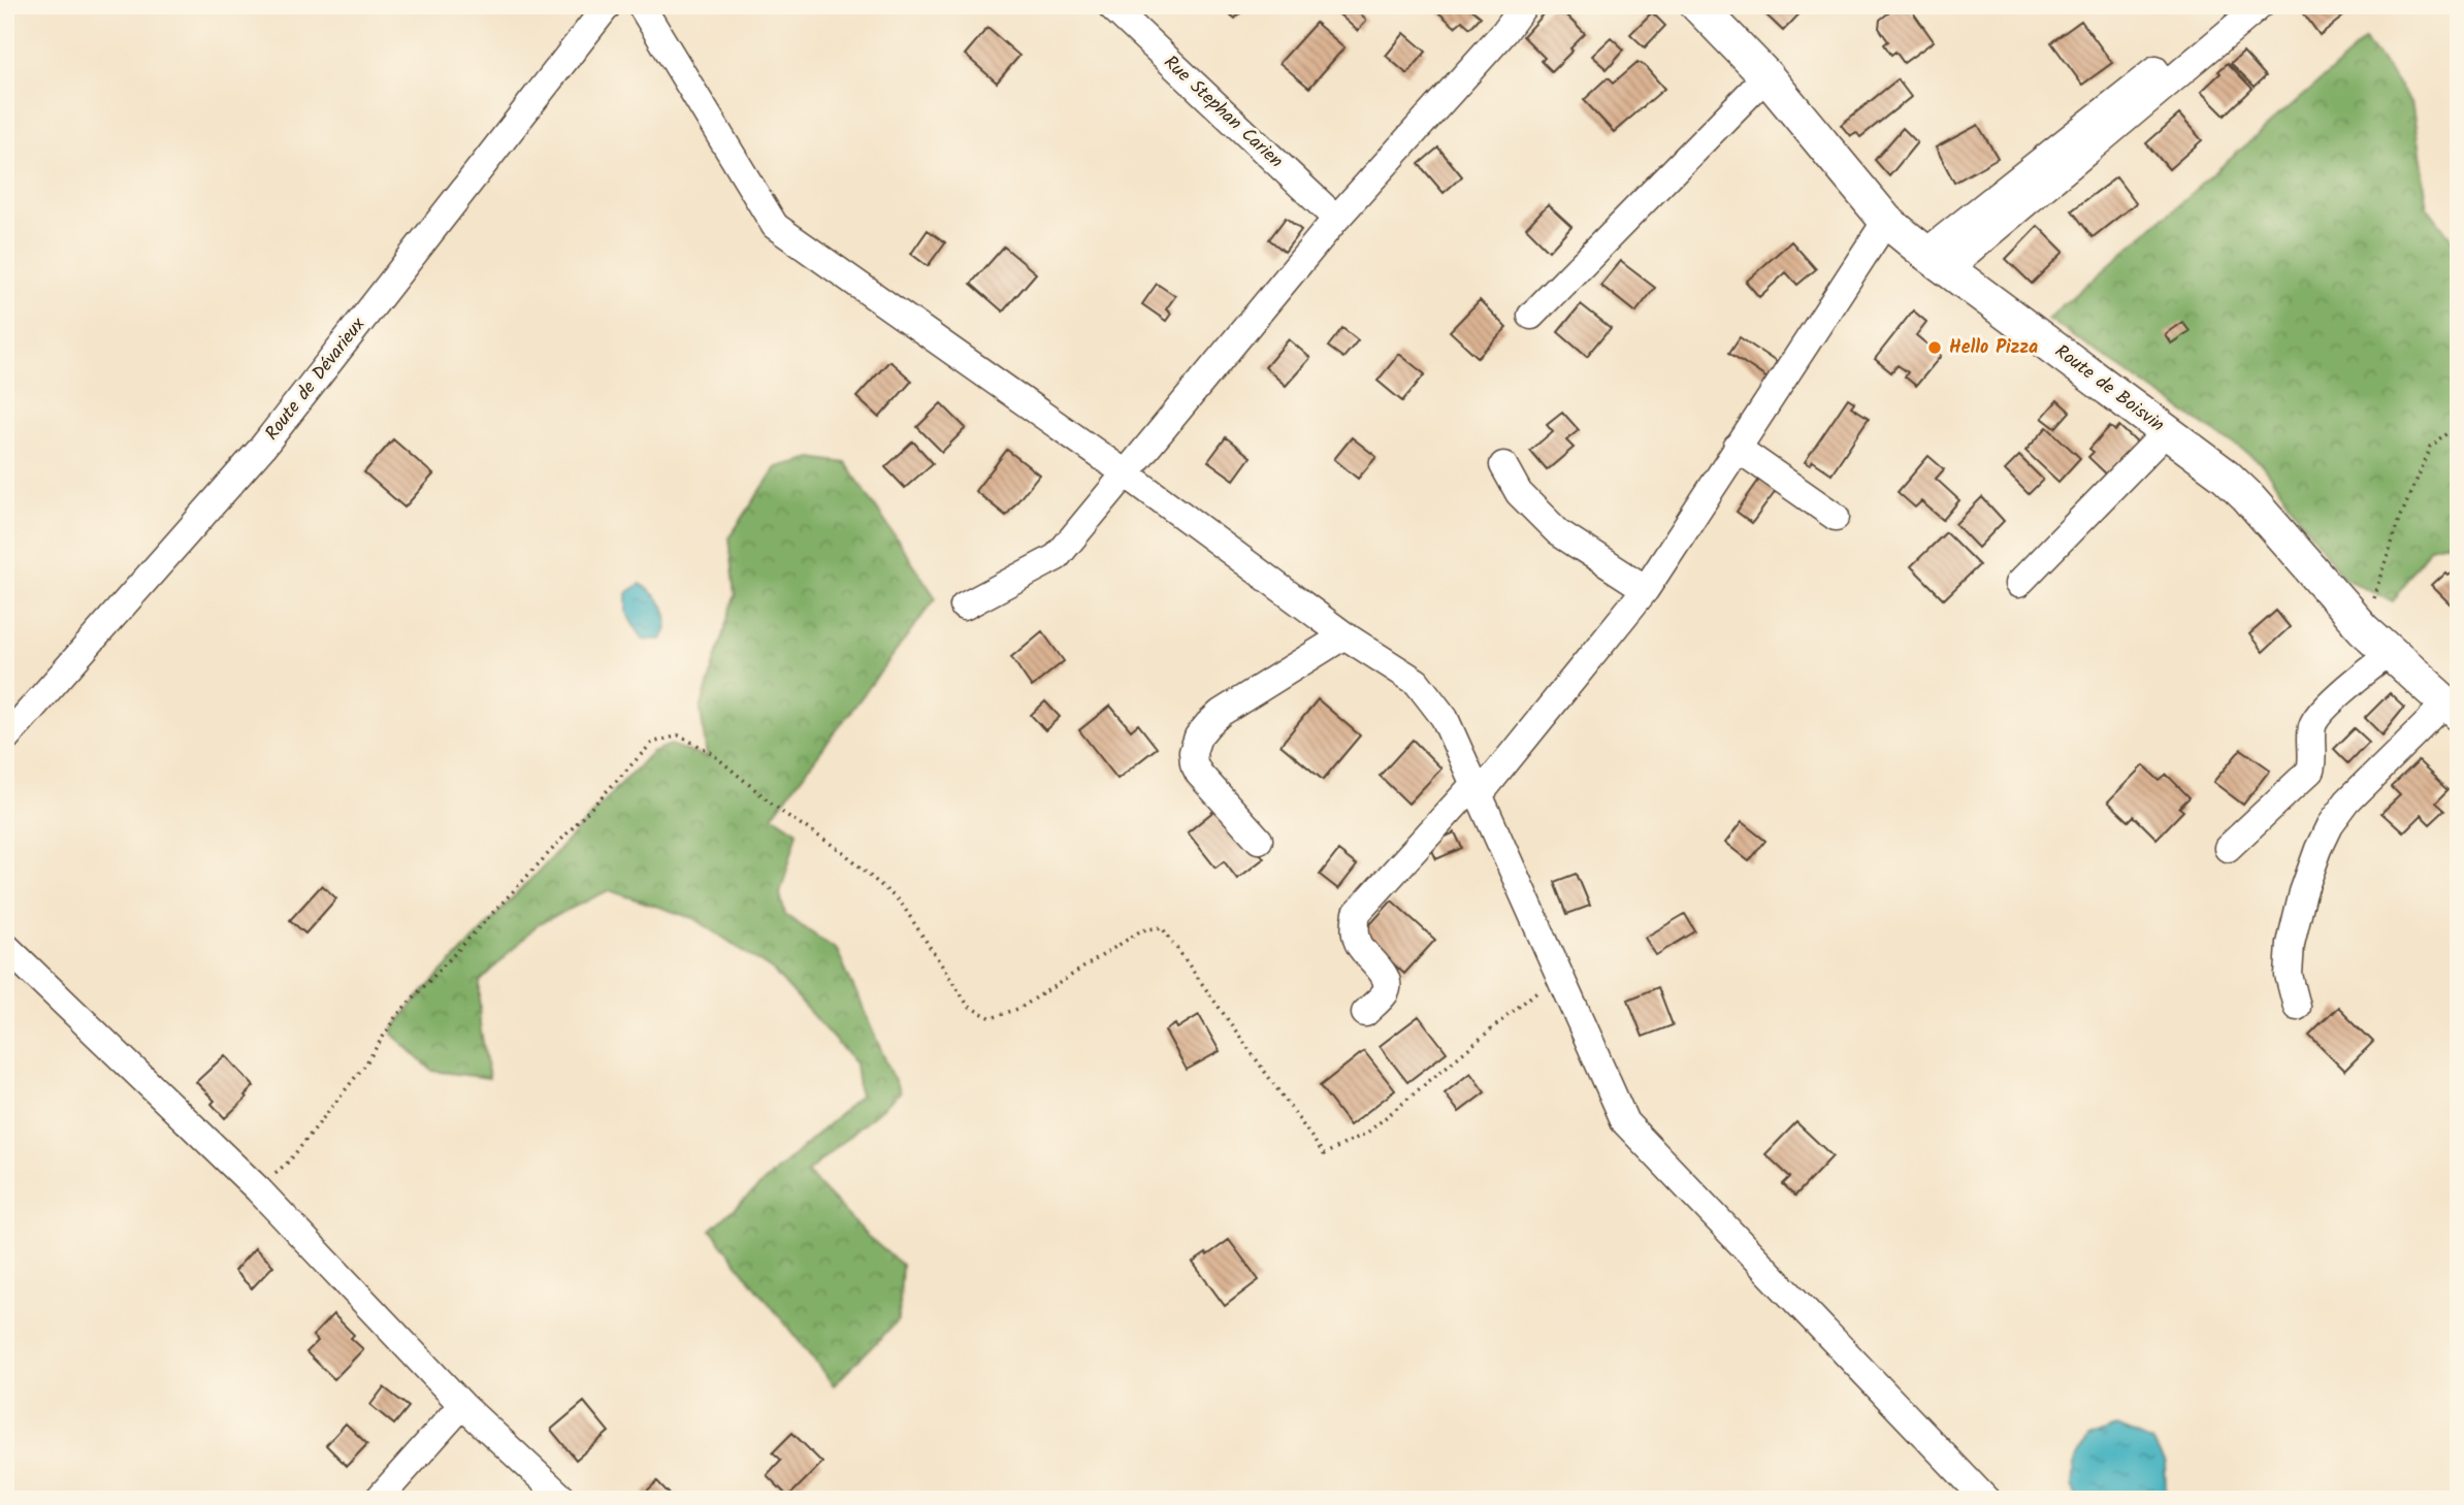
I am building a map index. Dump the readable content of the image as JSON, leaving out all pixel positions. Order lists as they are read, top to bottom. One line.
{"streets":{"main road":["Route de Boisvin"],"street":["Rue Stephan Carien","Route de Dévarieux"]},"places":["Hello Pizza"]}
